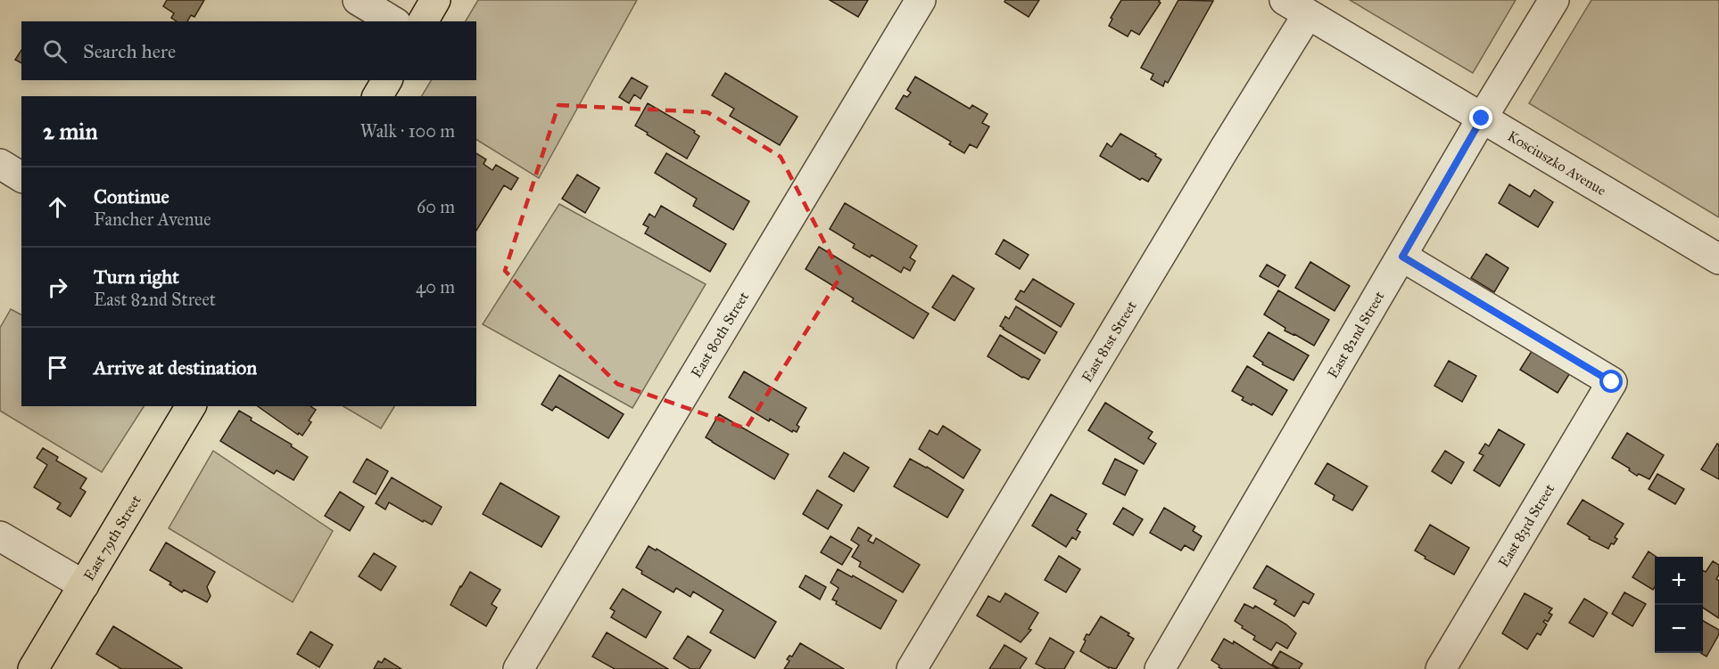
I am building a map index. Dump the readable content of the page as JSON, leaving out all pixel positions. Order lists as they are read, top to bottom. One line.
{"streets":{"main road":["East 79th Street"],"street":["Kosciuszko Avenue","East 82nd Street","East 80th Street","East 81st Street","East 83rd Street"]},"crossings":[["Kosciuszko Avenue","East 82nd Street"],["Kosciuszko Avenue","East 81st Street"],["East 82nd Street","East 83rd Street"]],"page":{"search":"Search here","heading":["2 min","Walk · 100 m"],"list":[["Continue","Fancher Avenue","60 m"],["Turn right","East 82nd Street","40 m"],"Arrive at destination"],"map_buttons":["+","−"]}}
